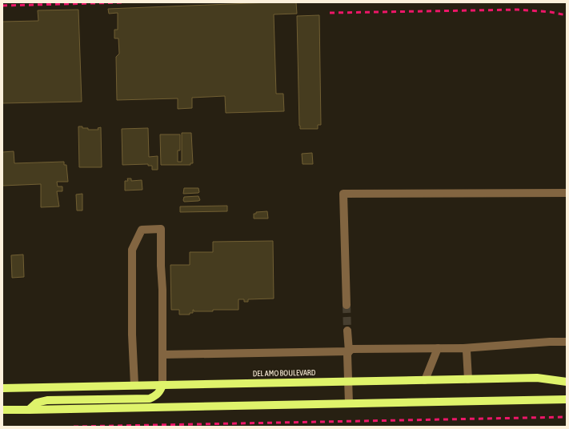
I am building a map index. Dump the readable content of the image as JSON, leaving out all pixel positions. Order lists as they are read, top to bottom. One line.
{"streets":{"main road":["DEL AMO BOULEVARD"]}}
